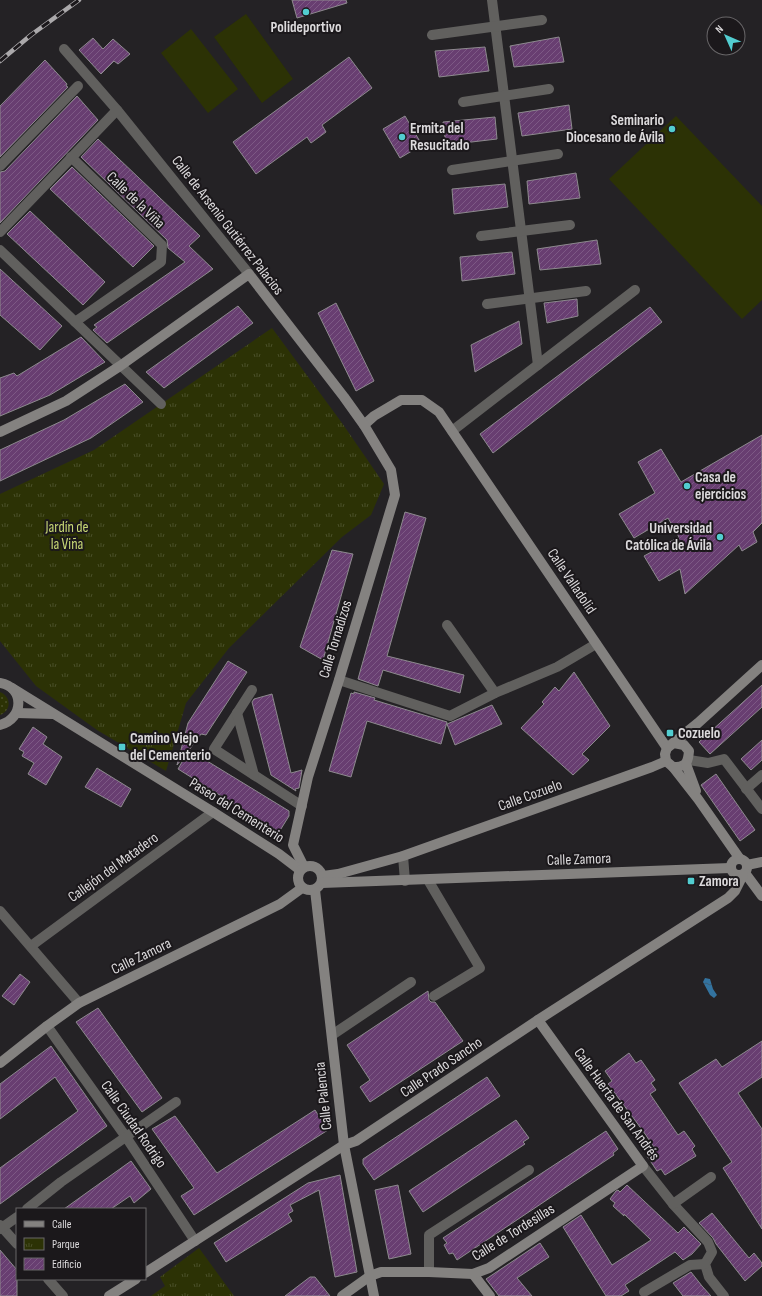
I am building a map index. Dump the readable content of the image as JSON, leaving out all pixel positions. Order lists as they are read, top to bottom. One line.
{"streets":{"street":["Calle de la Viña","Calle de Arsenio Gutiérrez Palacios","Calle Valladolid","Calle Tornadizos","Calle Cozuelo","Paseo del Cementerio","Calle Zamora","Callejón del Matadero","Calle Prado Sancho","Calle Palencia","Calle Huerta de San Andrés","Calle Ciudad Rodrigo","Calle de Tordesillas"]},"crossings":[["Calle de Arsenio Gutiérrez Palacios","Calle Valladolid"],["Calle de Arsenio Gutiérrez Palacios","Calle Tornadizos"],["Calle Valladolid","Calle Tornadizos"],["Calle Valladolid","Calle Cozuelo"],["Calle Tornadizos","Calle Cozuelo"],["Calle Tornadizos","Paseo del Cementerio"],["Calle Tornadizos","Calle Zamora"],["Calle Tornadizos","Calle Palencia"],["Calle Cozuelo","Paseo del Cementerio"],["Calle Cozuelo","Calle Zamora"],["Calle Cozuelo","Calle Palencia"],["Paseo del Cementerio","Calle Zamora"],["Paseo del Cementerio","Callejón del Matadero"],["Paseo del Cementerio","Calle Palencia"],["Calle Zamora","Calle Prado Sancho"],["Calle Zamora","Calle Palencia"],["Calle Zamora","Calle Ciudad Rodrigo"],["Calle Prado Sancho","Calle Palencia"],["Calle Prado Sancho","Calle Huerta de San Andrés"],["Calle Prado Sancho","Calle Ciudad Rodrigo"],["Calle Palencia","Calle de Tordesillas"],["Calle Huerta de San Andrés","Calle de Tordesillas"]],"parks":["Jardín de la Viña"],"places":{"other":["Polideportivo","Seminario Diocesano de Ávila","Ermita del Resucitado","Casa de ejercicios","Universidad Católica de Ávila"],"transit":["Cozuelo","Camino Viejo del Cementerio","Zamora"]},"legend":["Calle","Parque","Edificio"],"north":"top left"}
